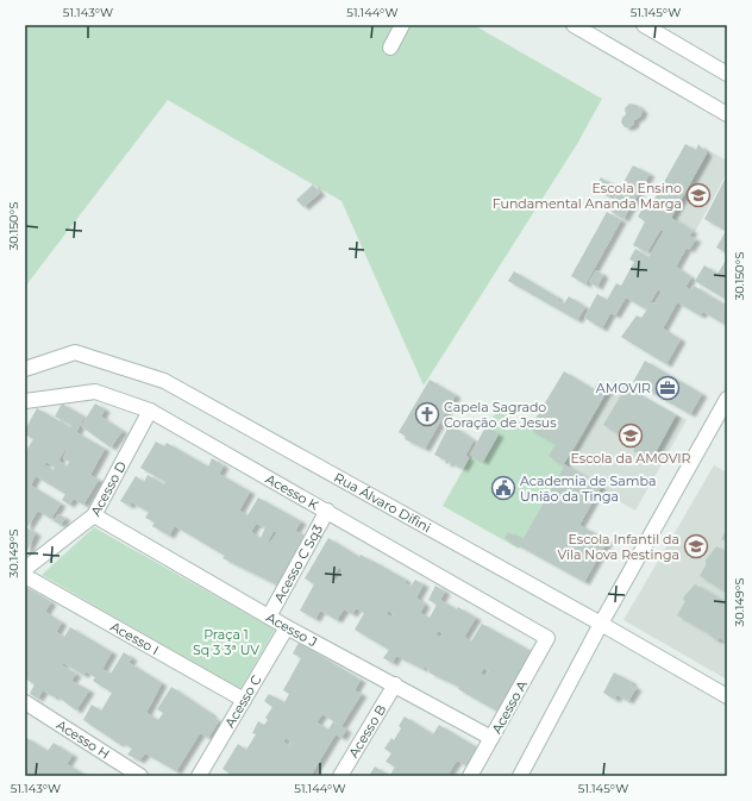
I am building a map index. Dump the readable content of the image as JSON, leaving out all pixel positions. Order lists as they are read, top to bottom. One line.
{"streets":{"street":["Acesso D","Acesso K","Rua Álvaro Difini","Acesso C Sq3","Acesso J","Acesso I","Acesso C","Acesso A","Acesso B","Acesso H"]},"crossings":[["Acesso D","Acesso K"],["Acesso D","Acesso J"],["Acesso K","Acesso C Sq3"],["Acesso K","Acesso A"],["Acesso C Sq3","Acesso J"],["Acesso J","Acesso C"],["Acesso J","Acesso A"],["Acesso J","Acesso B"],["Acesso I","Acesso C"]],"parks":["Praça 1 Sq 3 3ª UV"],"places":{"school or university":["Escola Ensino Fundamental Ananda Marga","Escola da AMOVIR","Escola Infantil da Vila Nova Restinga"],"office":["AMOVIR"],"church":["Capela Sagrado Coração de Jesus"],"public building":["Academia de Samba União da Tinga"]},"coordinates":["51.143°W","51.144°W","51.145°W","30.150°S","30.149°S"]}
